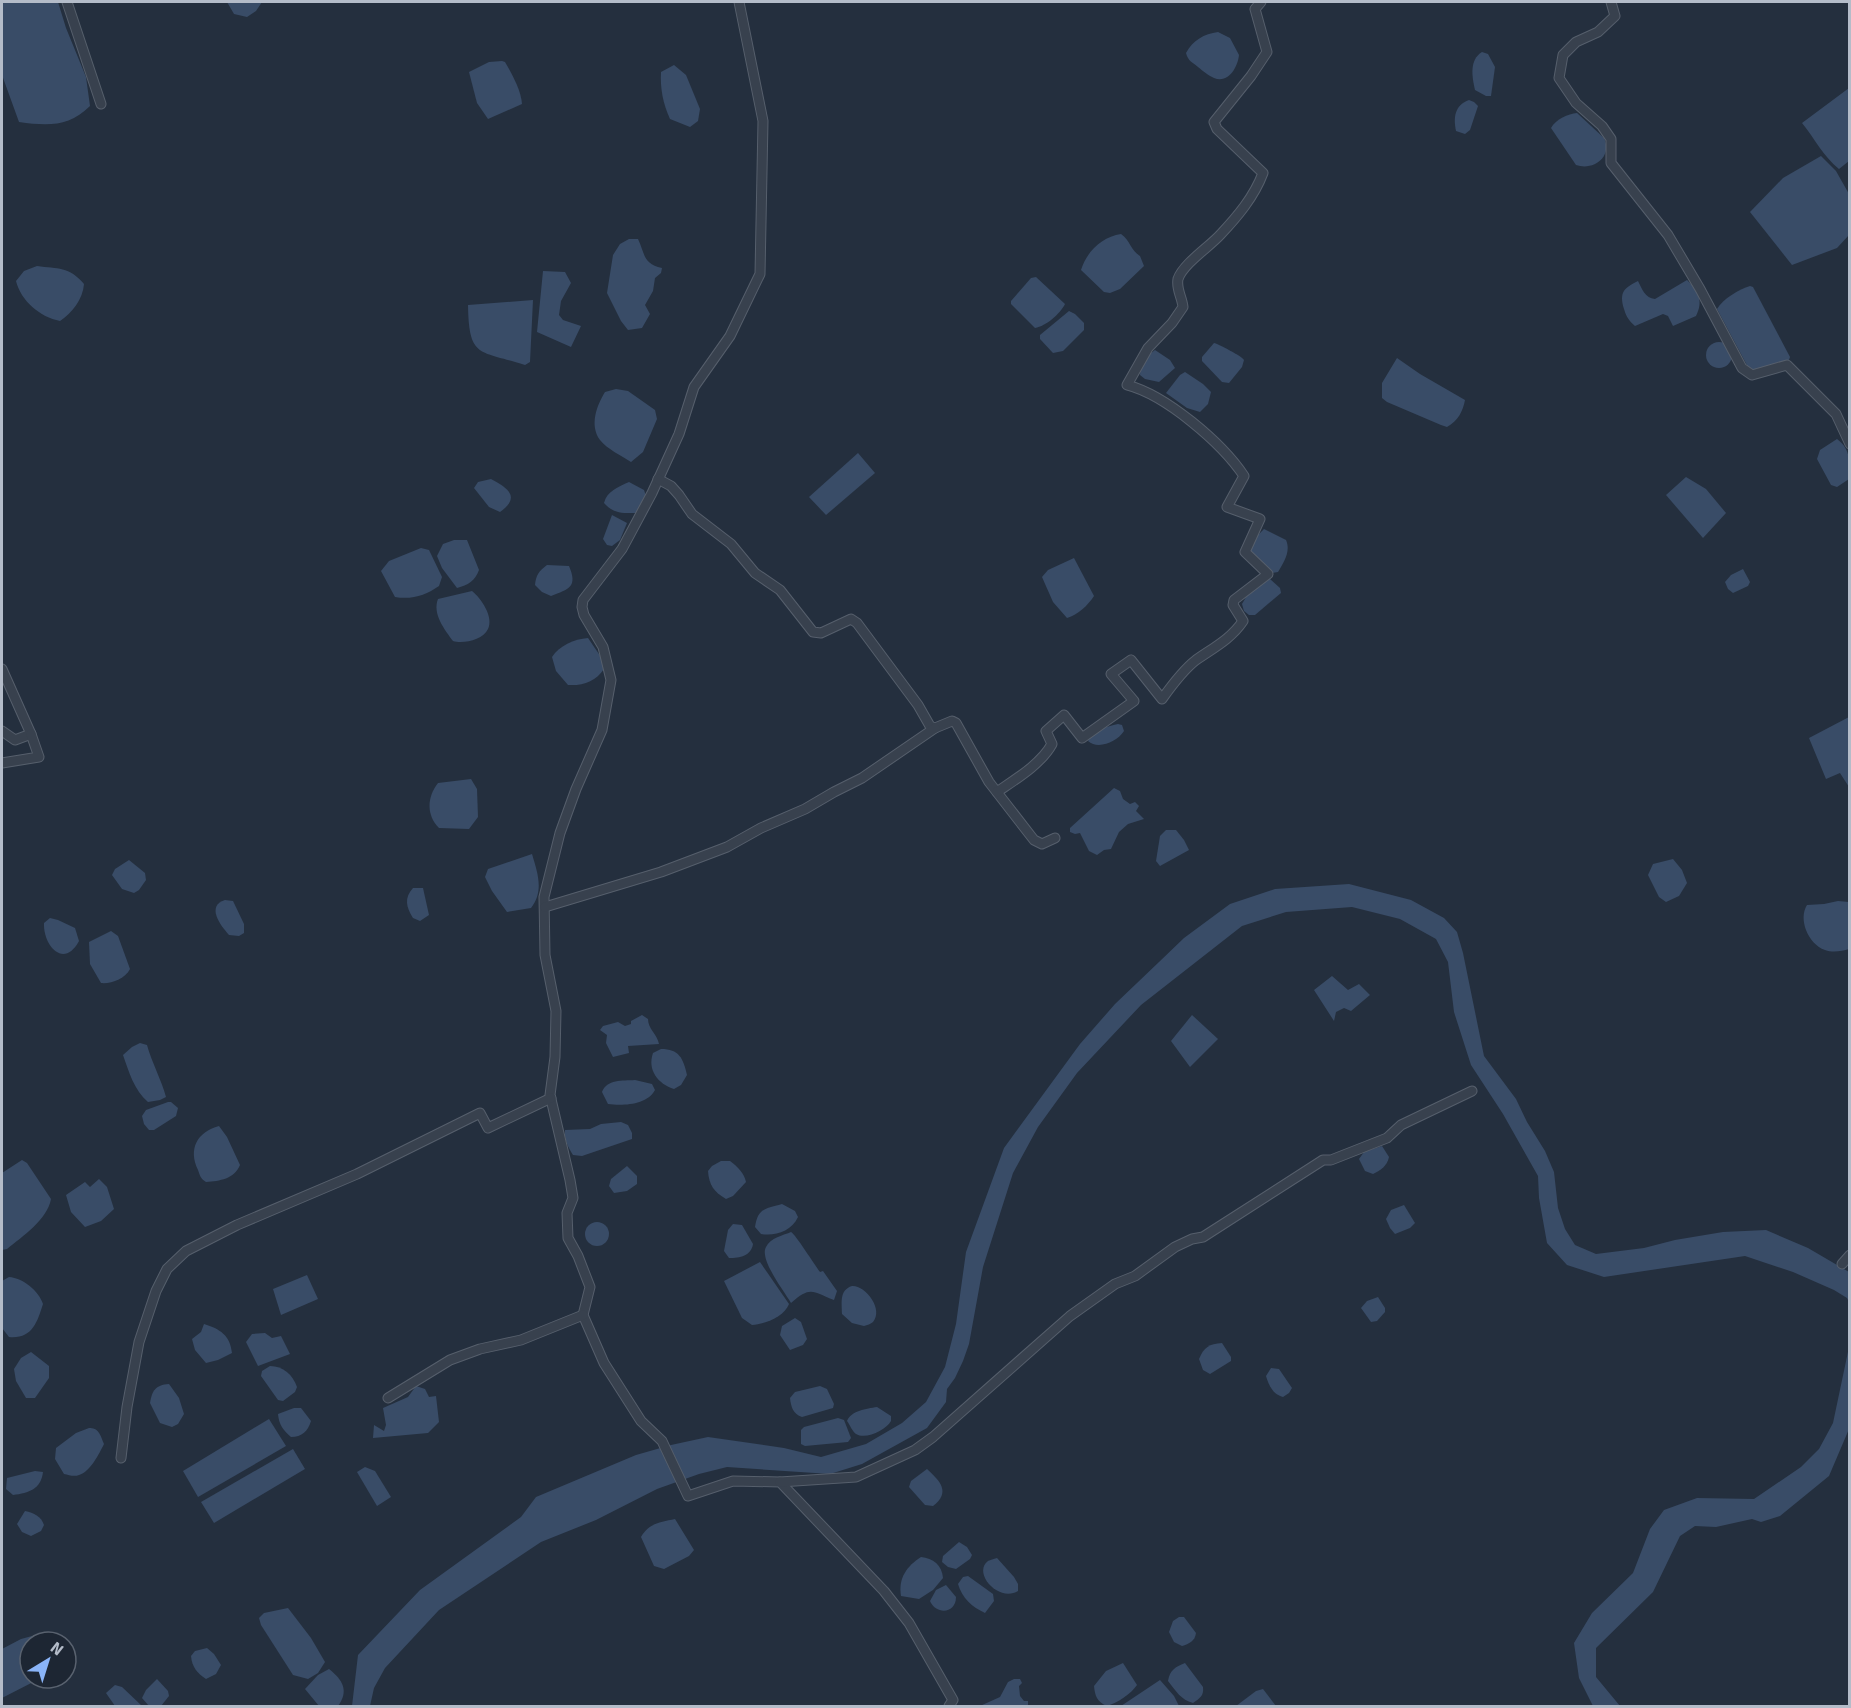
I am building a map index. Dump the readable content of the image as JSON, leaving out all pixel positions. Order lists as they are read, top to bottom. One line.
{"north":"top right"}
